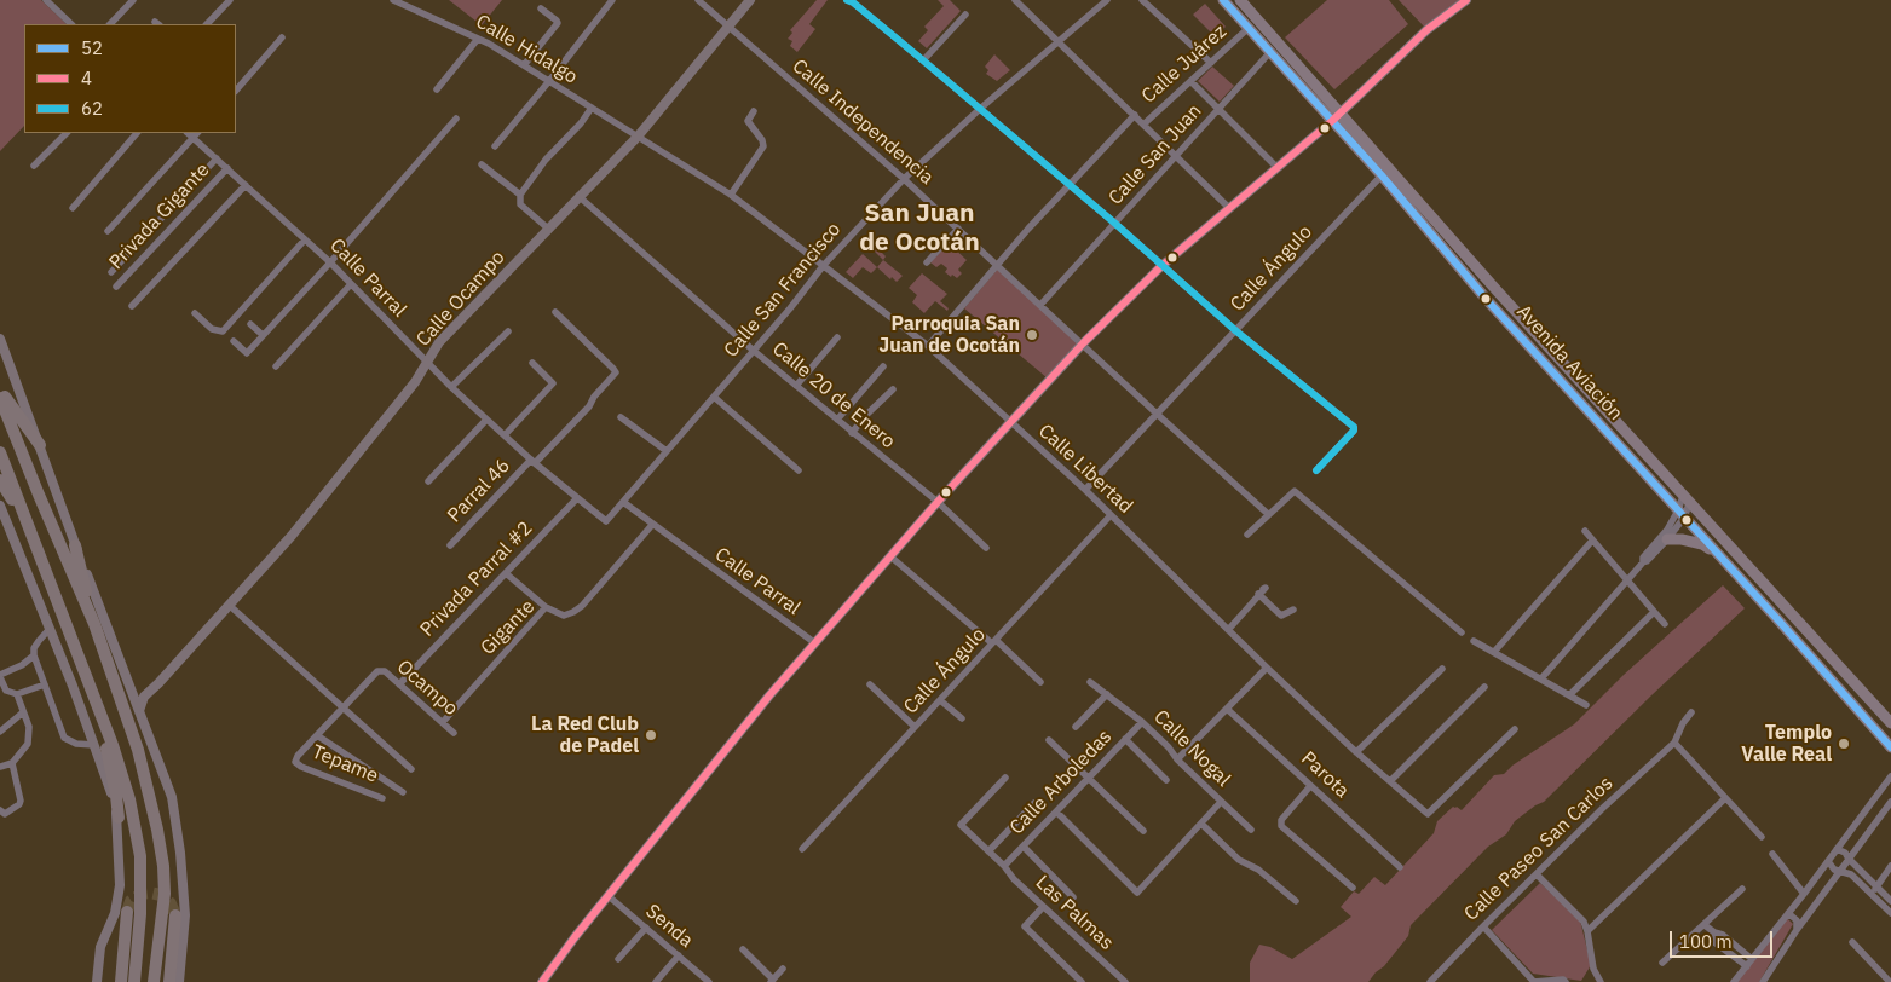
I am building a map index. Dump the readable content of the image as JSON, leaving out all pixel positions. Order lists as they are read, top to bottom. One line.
{"streets":{"main road":["Calle Ocampo","Avenida Aviación"],"street":["Calle Hidalgo","Calle Juárez","Calle Independencia","Calle San Juan","Privada Gigante","Calle Ángulo","Calle Parral","Calle San Francisco","Calle 20 de Enero","Calle Libertad","Parral 46","Privada Parral #2","Gigante","Ocampo","Calle Nogal","Tepame","Parota","Calle Arboledas","Calle Paseo San Carlos","Las Palmas","Senda"]},"crossings":[["Calle Hidalgo","Calle Ocampo"],["Calle Hidalgo","Calle Libertad"],["Calle Juárez","Calle Independencia"],["Calle Juárez","Avenida Aviación"],["Calle Juárez","Calle Libertad"],["Calle Independencia","Calle San Juan"],["Calle Independencia","Calle Ángulo"],["Calle Independencia","Calle San Francisco"],["Calle Independencia","Calle Ocampo"],["Calle San Juan","Avenida Aviación"],["Privada Gigante","Calle Parral"],["Calle Ángulo","Avenida Aviación"],["Calle Ángulo","Calle Libertad"],["Calle Parral","Calle San Francisco"],["Calle Parral","Calle Ocampo"],["Calle Parral","Parral 46"],["Calle Parral","Privada Parral #2"],["Calle Parral","Gigante"],["Calle San Francisco","Calle 20 de Enero"],["Calle San Francisco","Calle Libertad"],["Calle Ocampo","Calle 20 de Enero"],["Calle Ocampo","Calle Libertad"],["Privada Parral #2","Ocampo"],["Gigante","Ocampo"],["Calle Nogal","Calle Arboledas"],["Calle Arboledas","Las Palmas"]],"districts":["San Juan de Ocotán"],"places":["Parroquia San Juan de Ocotán","La Red Club de Padel","Templo Valle Real"],"lines":["transit line 52","transit line 4","transit line 62"],"legend":["52","4","62"],"scale_bar":"100 m"}
